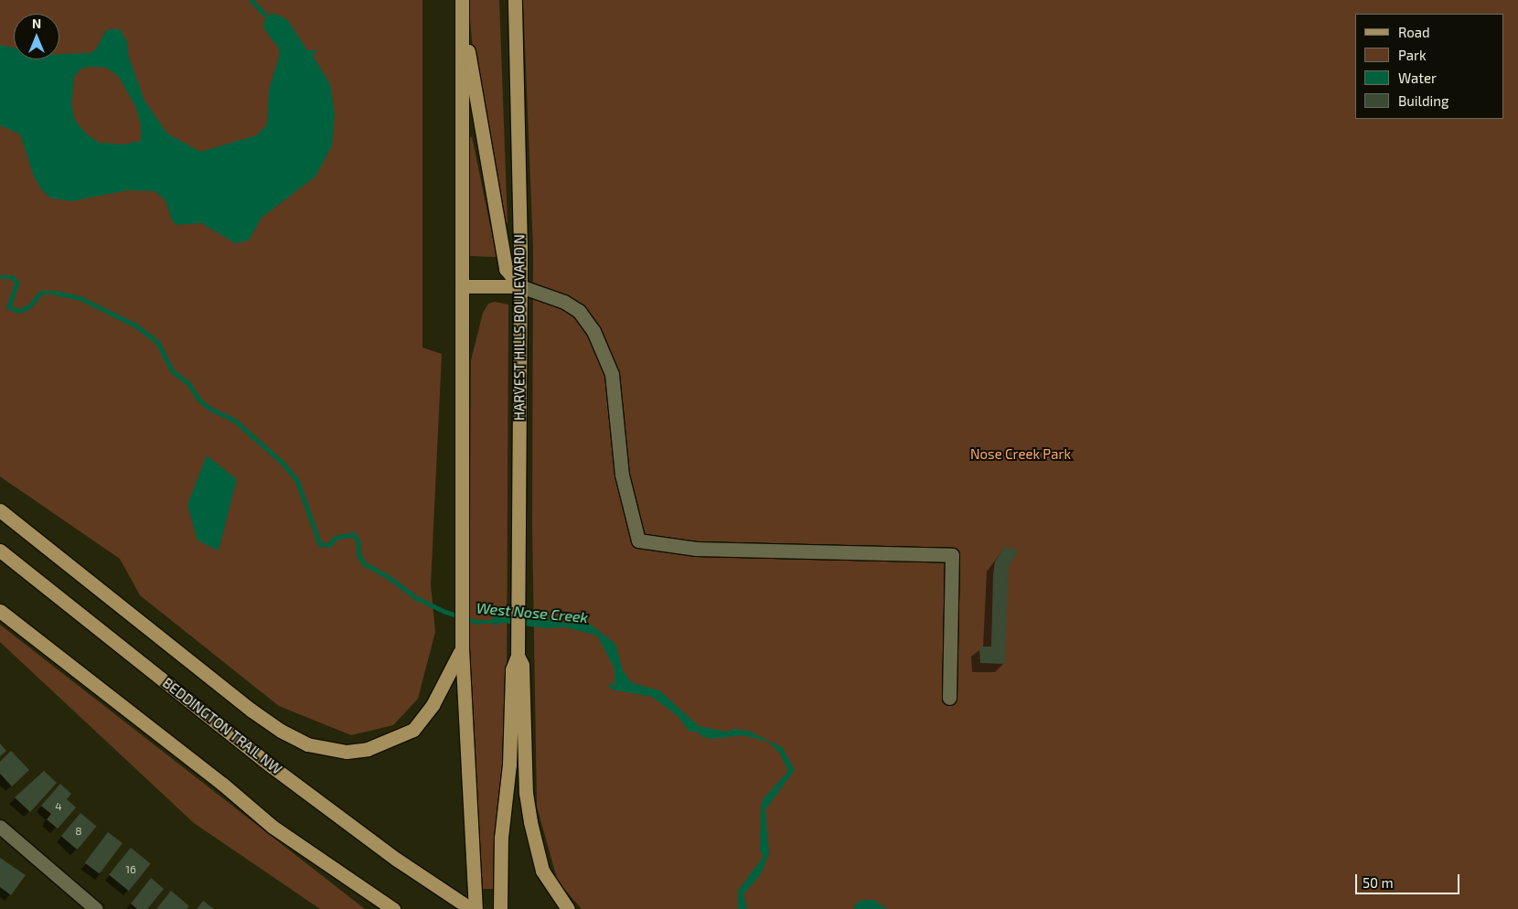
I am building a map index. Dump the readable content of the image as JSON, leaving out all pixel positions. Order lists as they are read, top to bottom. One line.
{"streets":{"main road":["HARVEST HILLS BOULEVARD N","BEDDINGTON TRAIL NW"]},"water":["West Nose Creek"],"parks":["Nose Creek Park"],"house_numbers":["4","8","16"],"legend":["Road","Park","Water","Building"],"scale_bar":"50 m","north":"top"}
